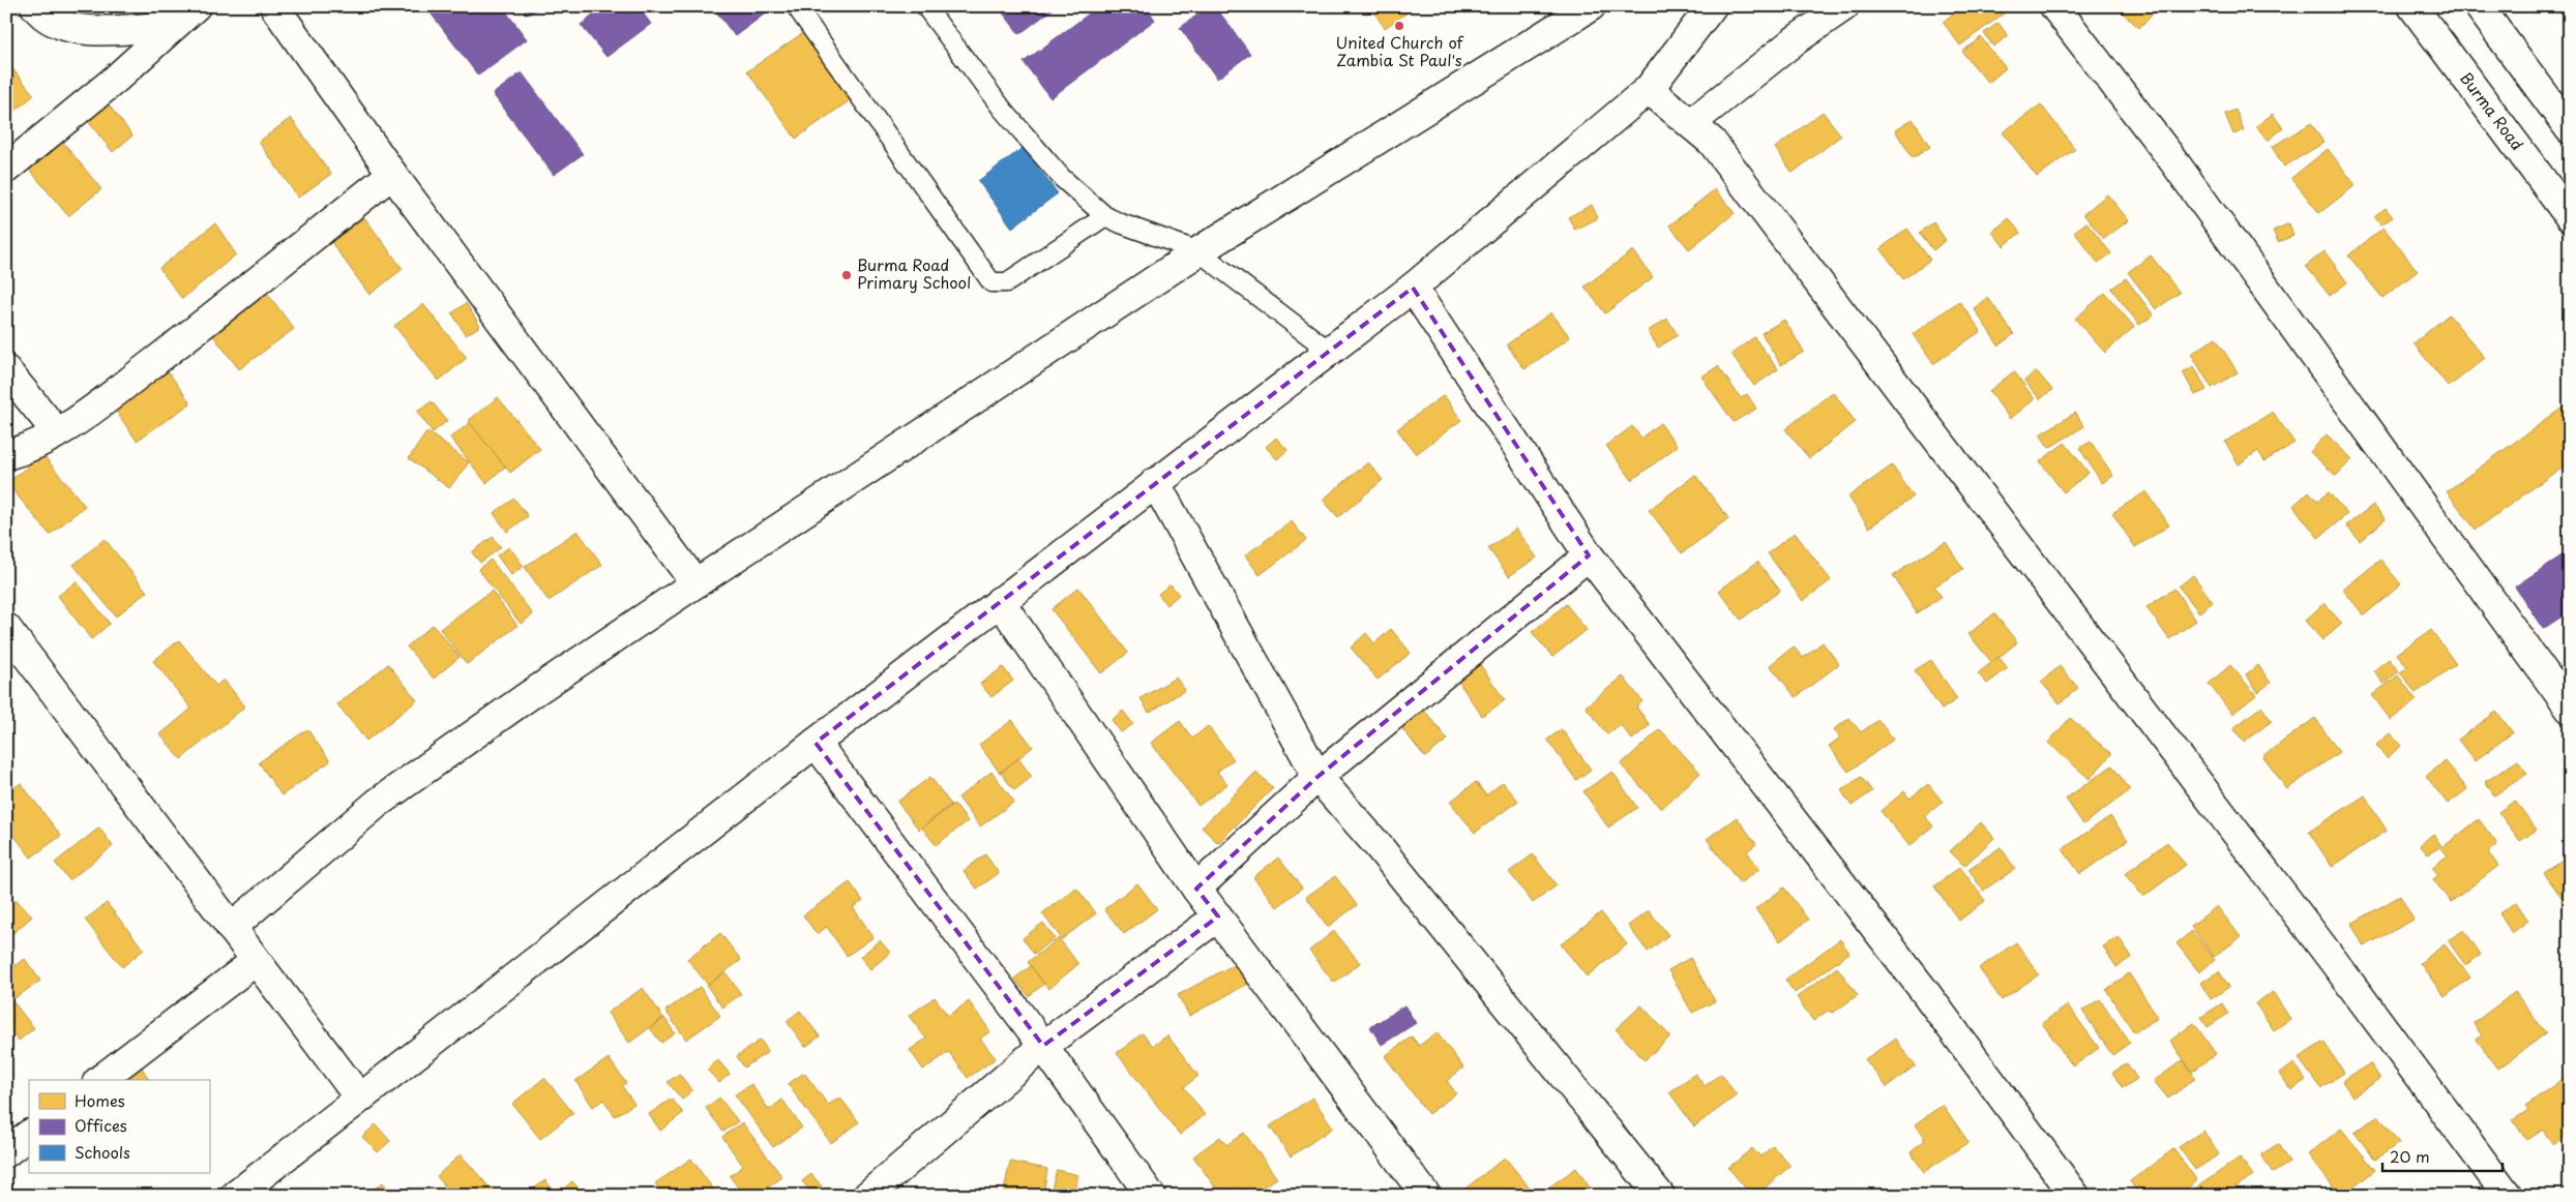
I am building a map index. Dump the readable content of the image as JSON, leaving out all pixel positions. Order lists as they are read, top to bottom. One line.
{"streets":{"street":["Burma Road"]},"places":["United Church of Zambia St Paul's","Burma Road Primary School"],"legend":["Homes","Offices","Schools"],"scale_bar":"20 m"}
